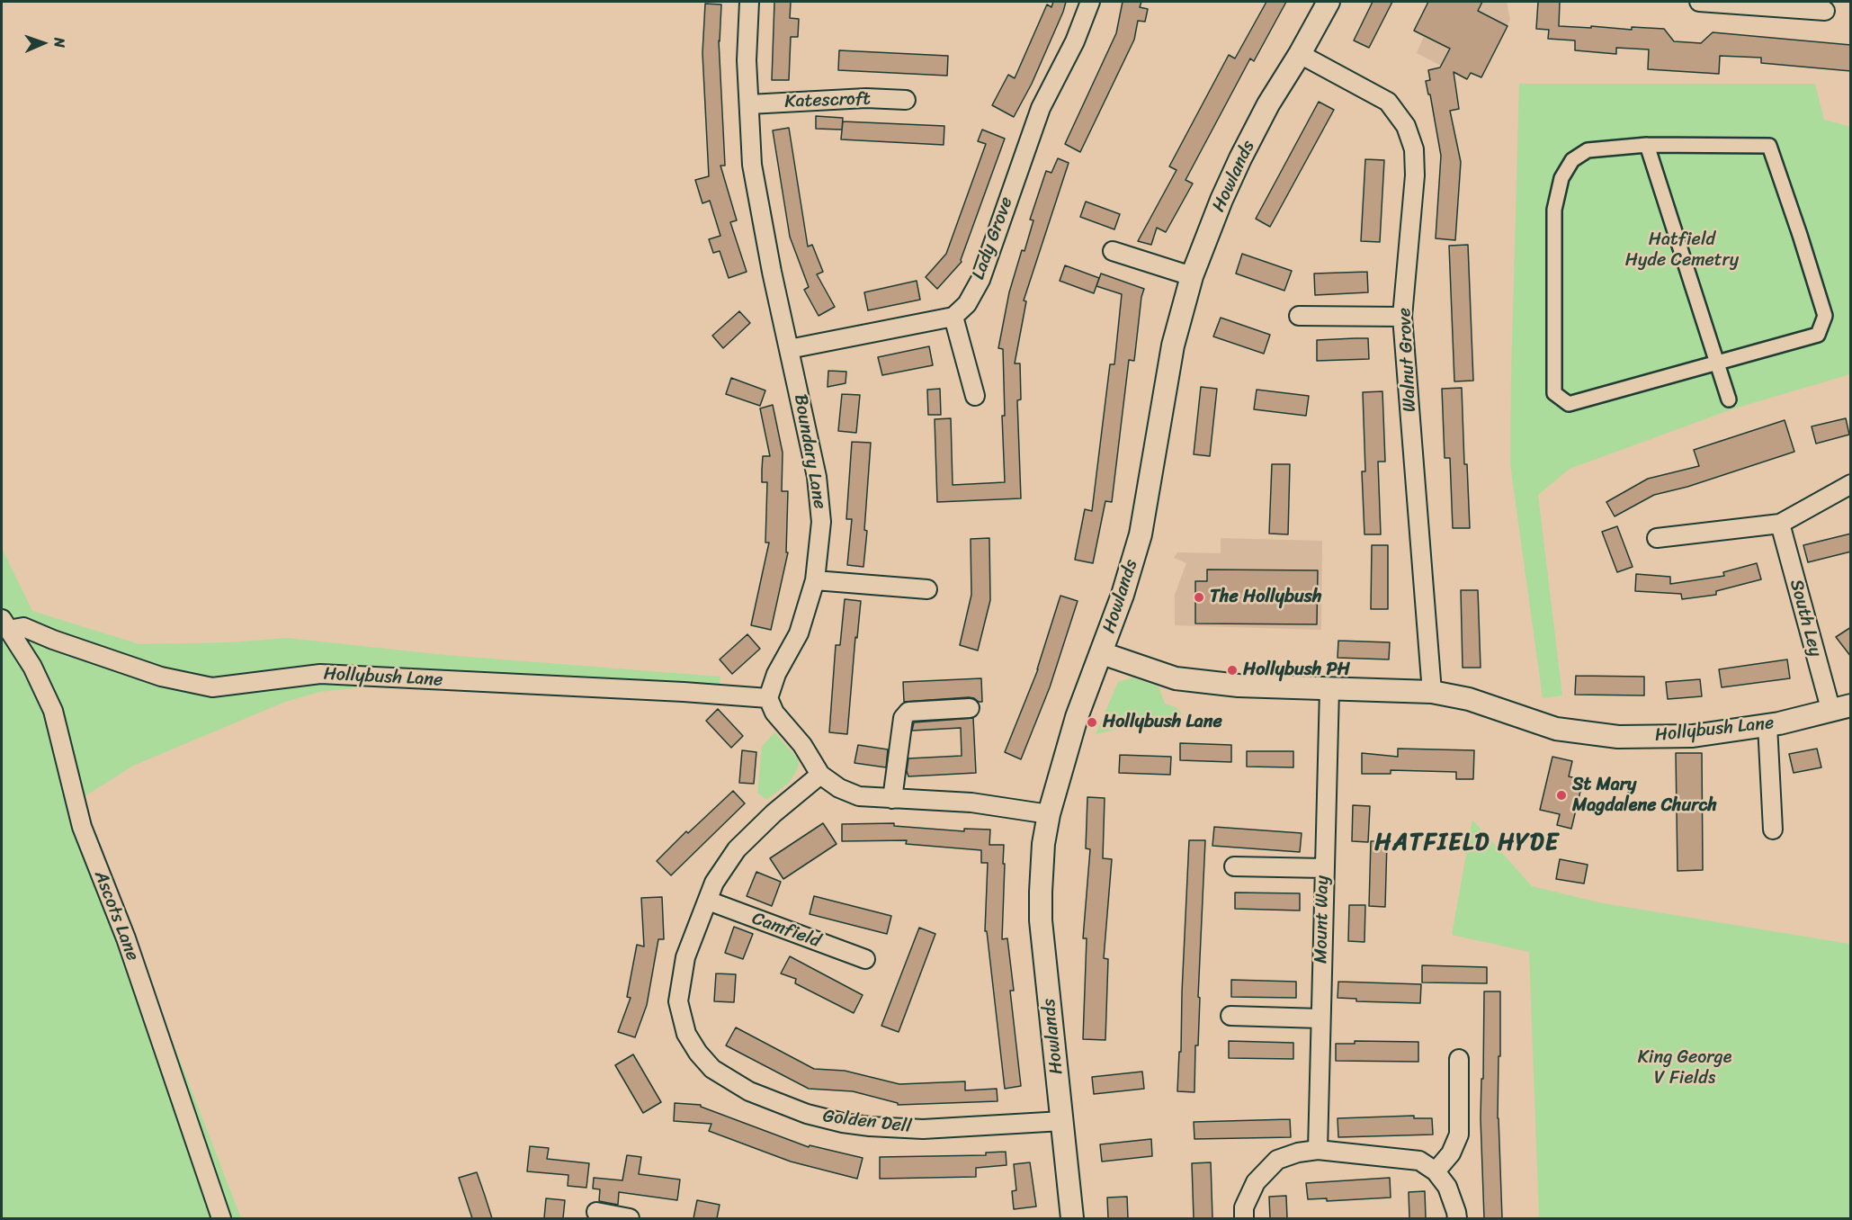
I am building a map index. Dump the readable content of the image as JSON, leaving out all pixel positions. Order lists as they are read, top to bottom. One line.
{"streets":{"street":["Katescroft","Howlands","Lady Grove","Walnut Grove","Boundary Lane","South Ley","Hollybush Lane","Ascots Lane","Mount Way","Camfield","Golden Dell"]},"crossings":[["Katescroft","Boundary Lane"],["Howlands","Walnut Grove"],["Howlands","Hollybush Lane"],["Howlands","Golden Dell"],["Walnut Grove","Hollybush Lane"],["Boundary Lane","Hollybush Lane"],["South Ley","Hollybush Lane"],["Hollybush Lane","Ascots Lane"],["Hollybush Lane","Mount Way"],["Camfield","Golden Dell"]],"districts":["HATFIELD HYDE"],"parks":["Hatfield Hyde Cemetry","King George V Fields"],"places":["The Hollybush","Hollybush PH","Hollybush Lane","St Mary Magdalene Church"],"north":"right"}
